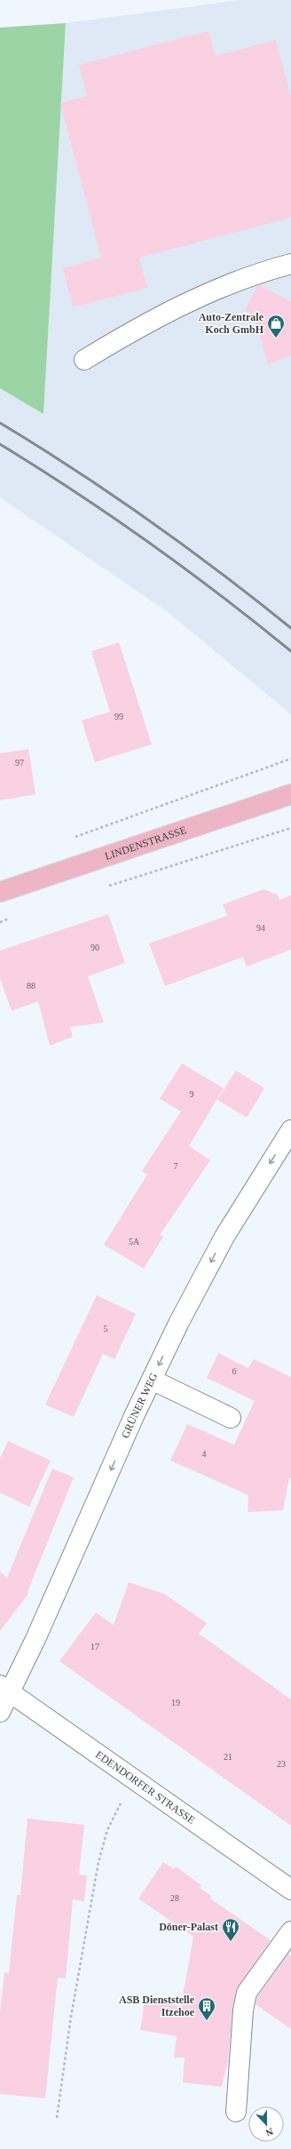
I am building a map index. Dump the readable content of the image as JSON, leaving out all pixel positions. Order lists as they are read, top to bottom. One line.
{"streets":{"main road":["LINDENSTRASSE"],"street":["GRÜNER WEG","EDENDORFER STRASSE"]},"crossings":[["GRÜNER WEG","EDENDORFER STRASSE"]],"one_way":["GRÜNER WEG"],"places":{"shop":["Auto-Zentrale Koch GmbH"],"restaurant":["Döner-Palast"],"building":["ASB Dienststelle Itzehoe"]},"house_numbers":["99","97","94","90","88","9","7","5A","5","6","4","17","19","21","23","28"],"north":"bottom"}
